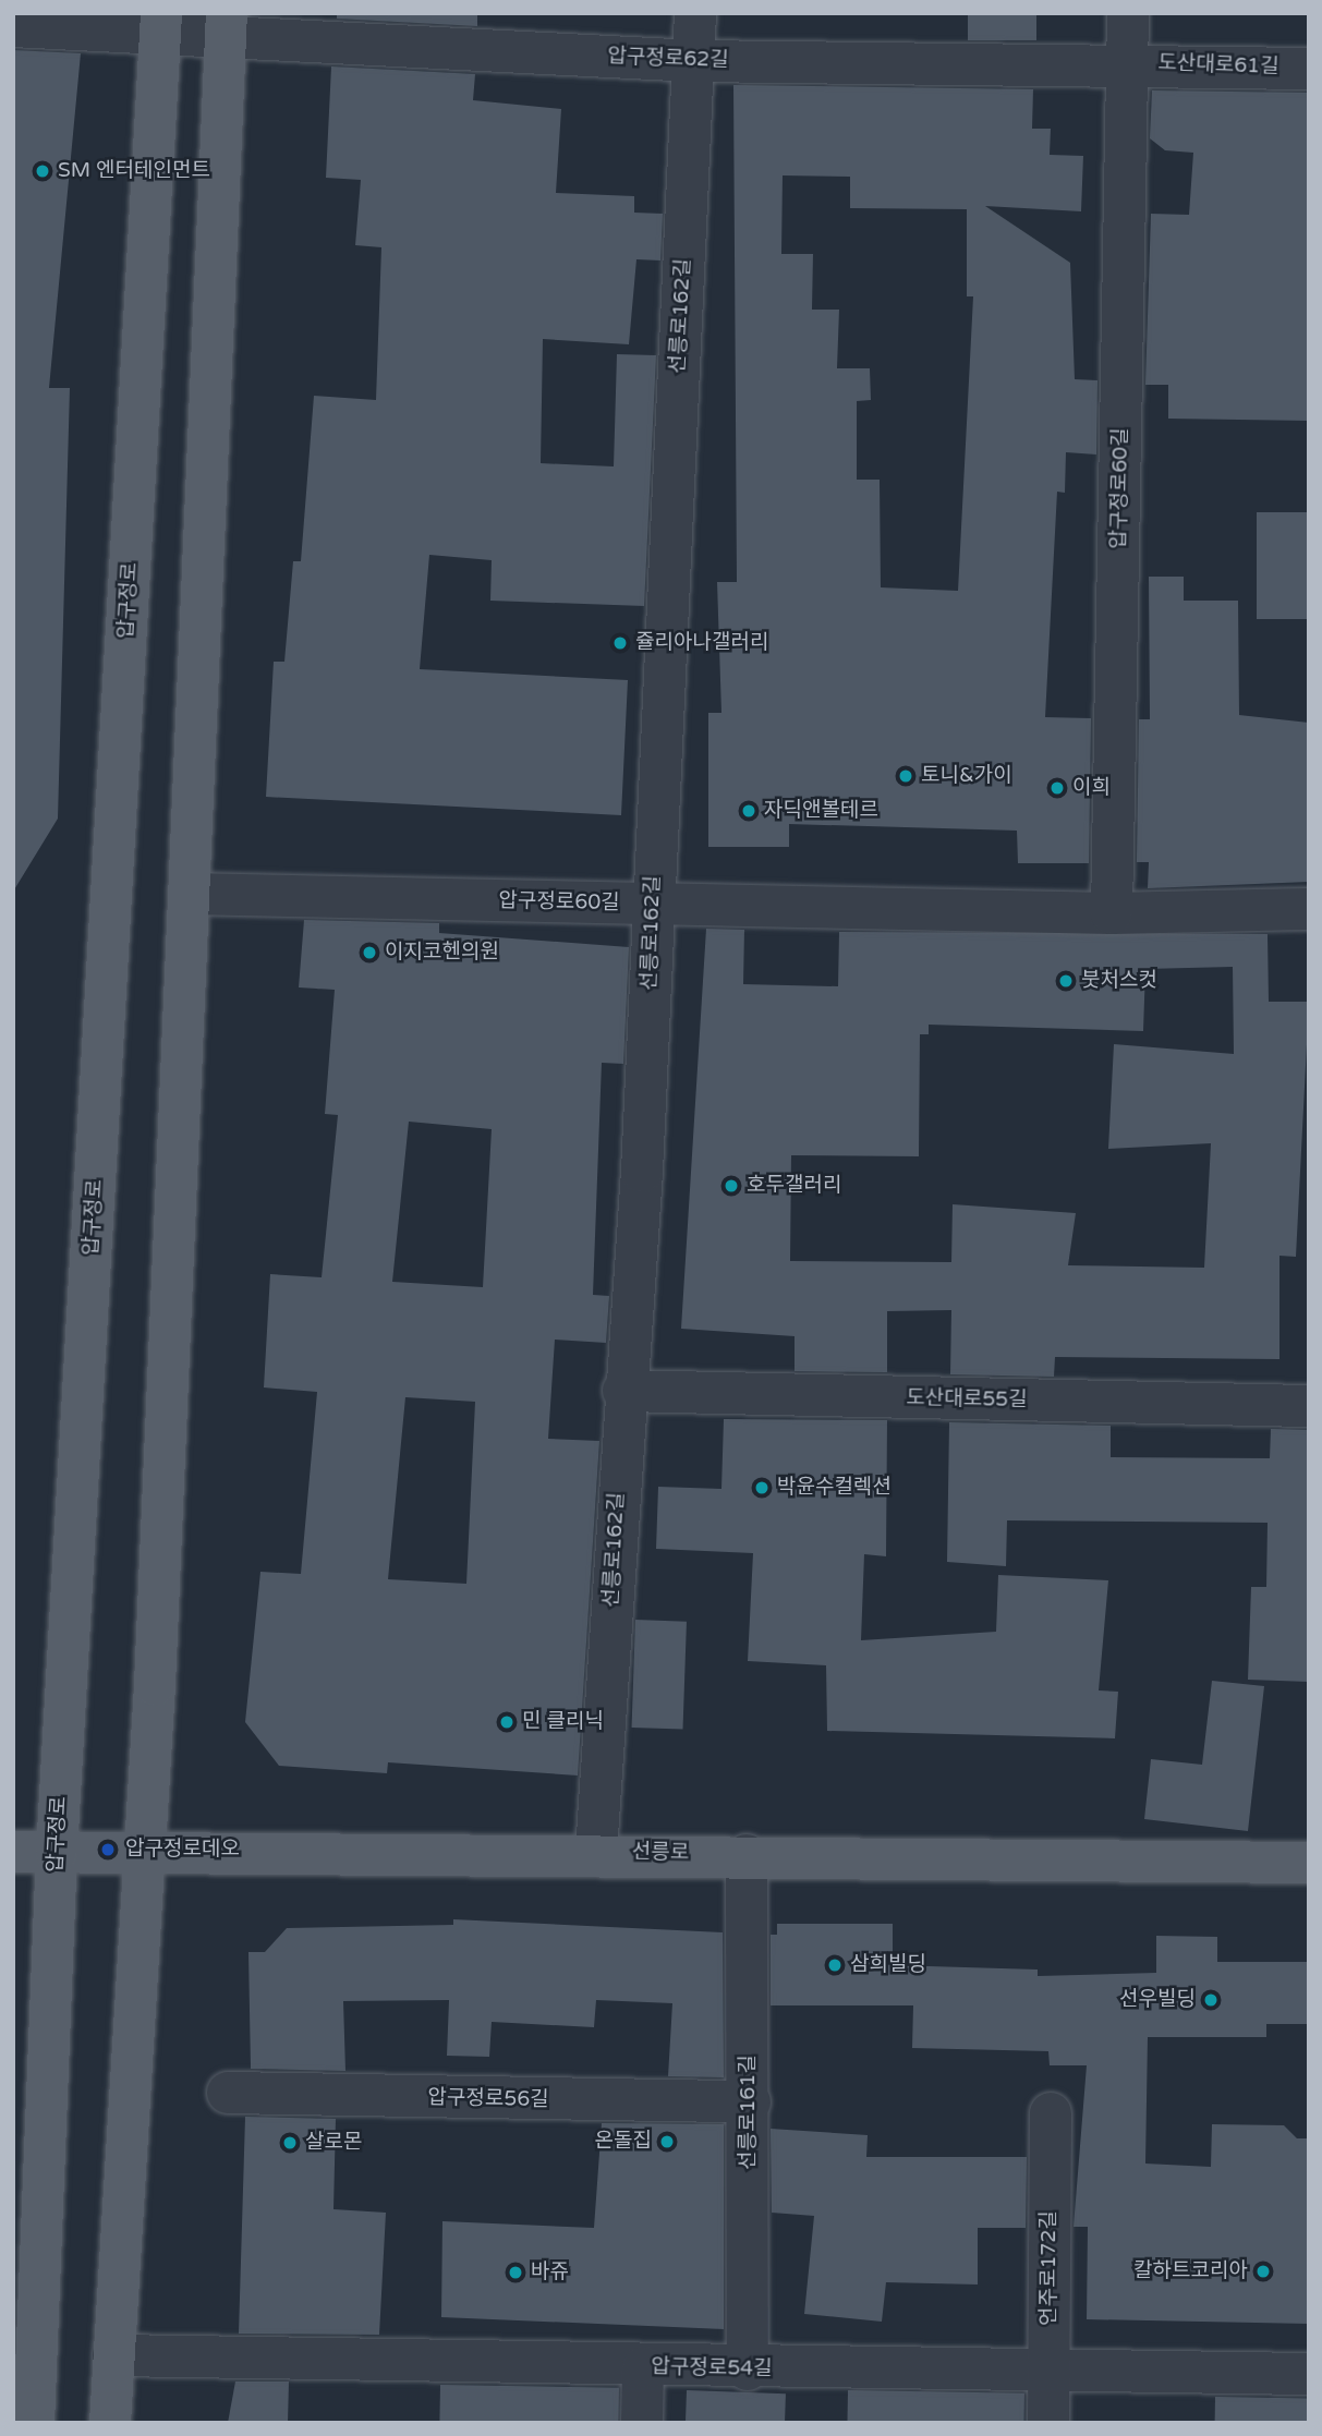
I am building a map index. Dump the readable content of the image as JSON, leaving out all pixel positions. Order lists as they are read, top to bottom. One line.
{"streets":{"main road":["압구정로","선릉로"],"street":["압구정로62길","도산대로61길","선릉로162길","압구정로60길","도산대로55길","압구정로56길","선릉로161길","언주로172길","압구정로54길"]},"crossings":[["압구정로62길","도산대로61길"],["압구정로62길","선릉로162길"],["압구정로62길","압구정로60길"],["압구정로62길","압구정로"],["도산대로61길","압구정로60길"],["선릉로162길","압구정로60길"],["선릉로162길","도산대로55길"],["선릉로162길","선릉로"],["압구정로","선릉로"],["선릉로","선릉로161길"],["압구정로56길","선릉로161길"],["선릉로161길","압구정로54길"],["언주로172길","압구정로54길"]],"places":["SM 엔터테인먼트","쥴리아나갤러리","토니&가이","이희","자딕앤볼테르","이지코헨의원","붓처스컷","호두갤러리","박윤수컬렉션","민 클리닉","압구정로데오","삼희빌딩","선우빌딩","온돌집","살로몬","칼하트코리아","바쥬"]}
